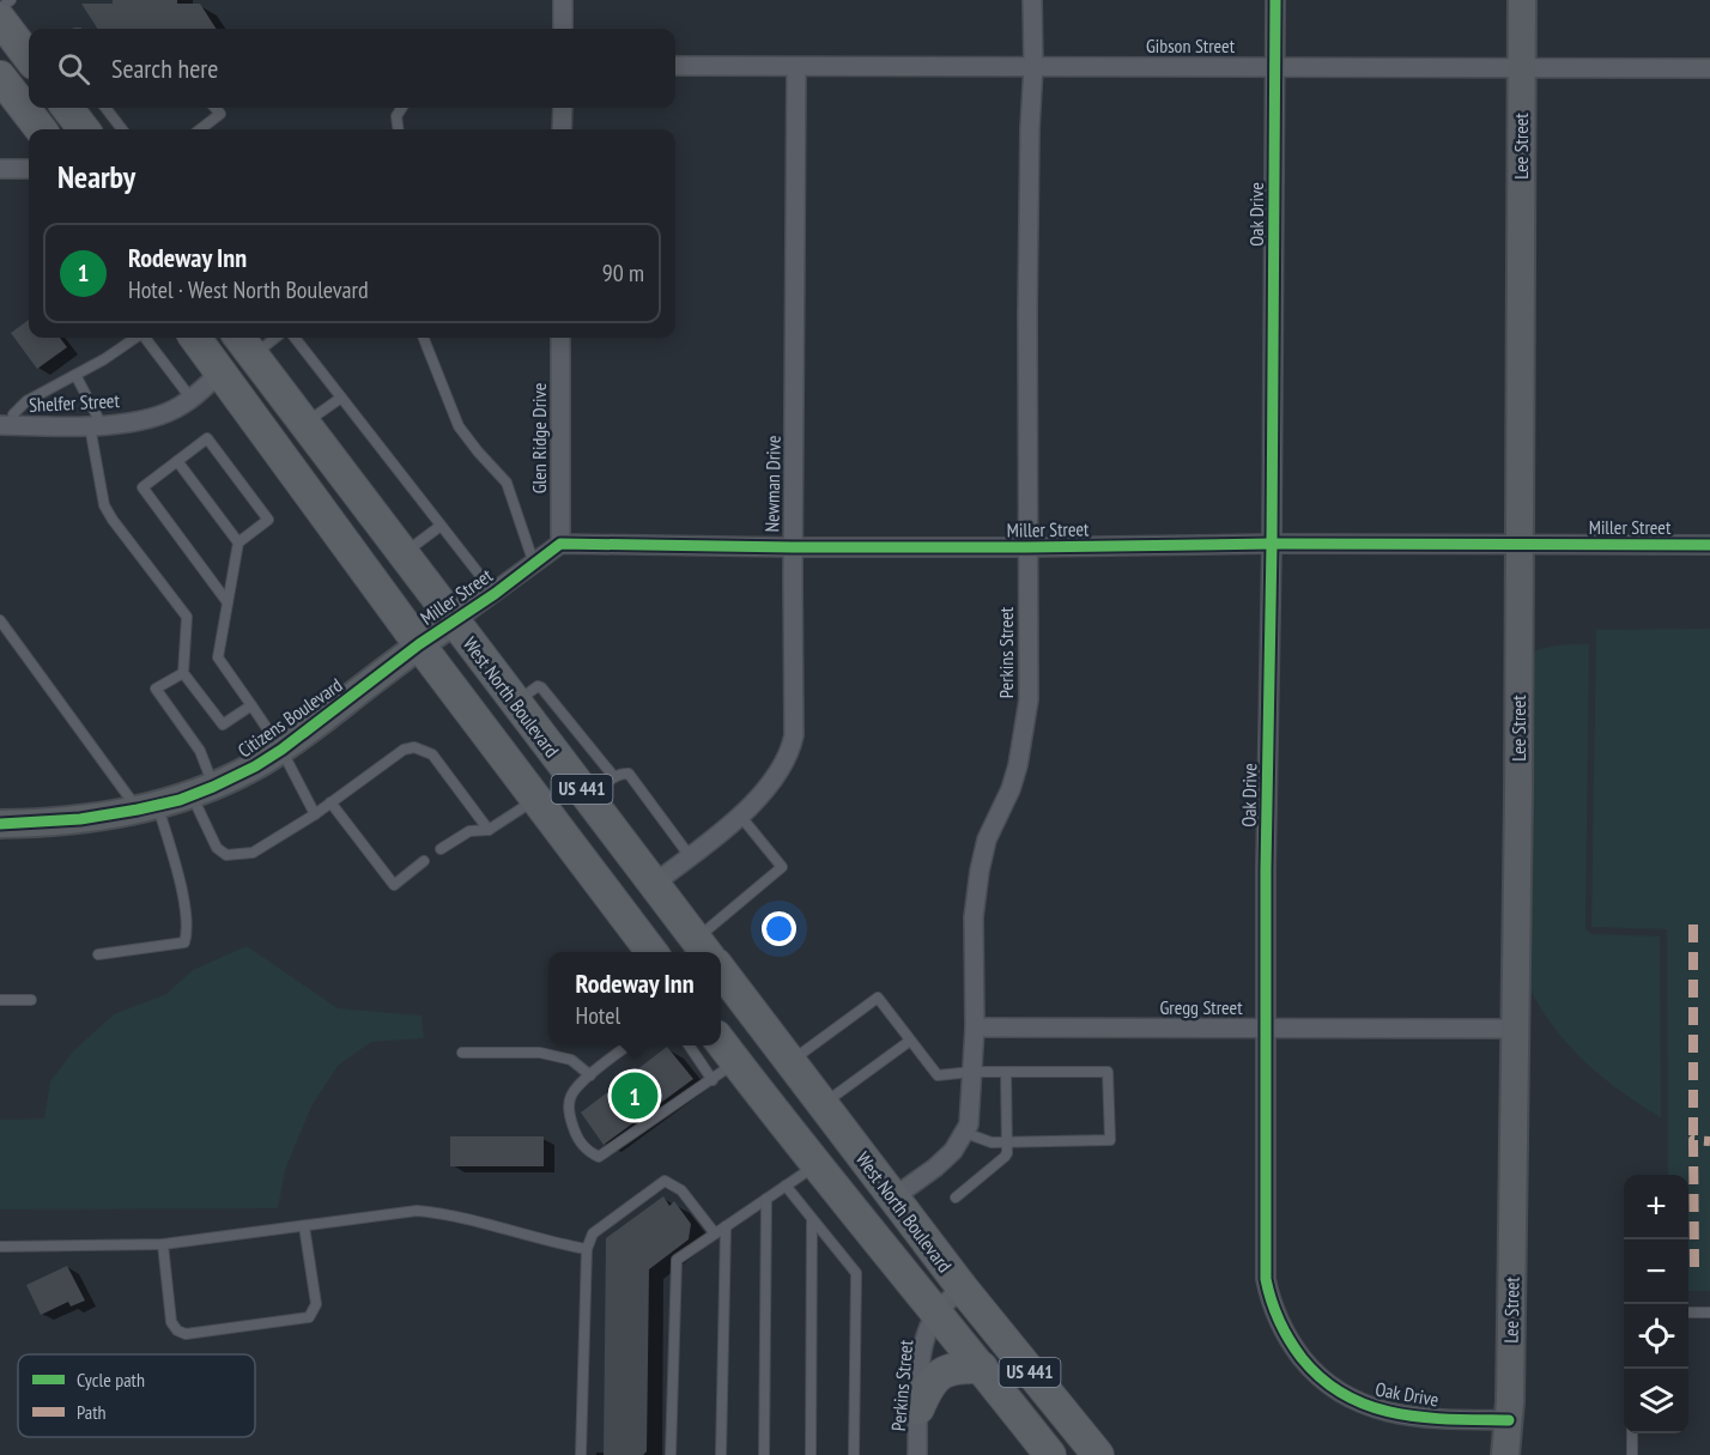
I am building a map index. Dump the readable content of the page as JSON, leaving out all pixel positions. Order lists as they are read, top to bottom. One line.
{"streets":{"main road":["West North Boulevard","US 441"],"street":["Gibson Street","Lee Street","Oak Drive","Shelfer Street","Glen Ridge Drive","Newman Drive","Miller Street","Perkins Street","Citizens Boulevard","Gregg Street"]},"crossings":[["Gibson Street","Lee Street"],["Gibson Street","Oak Drive"],["Gibson Street","Newman Drive"],["Gibson Street","Perkins Street"],["Lee Street","Oak Drive"],["Lee Street","Miller Street"],["Lee Street","Gregg Street"],["Oak Drive","Miller Street"],["Oak Drive","Gregg Street"],["Shelfer Street","US 441"],["Glen Ridge Drive","Miller Street"],["Newman Drive","Miller Street"],["Newman Drive","West North Boulevard"],["Miller Street","Perkins Street"],["Miller Street","West North Boulevard"],["Miller Street","Citizens Boulevard"],["Miller Street","US 441"],["Perkins Street","West North Boulevard"],["Perkins Street","Gregg Street"],["Citizens Boulevard","US 441"]],"legend":["Cycle path","Path"],"page":{"search":"Search here","heading":"Nearby","list":[{"mark":"1","name":"Rodeway Inn","note":"Hotel · West North Boulevard","value":"90 m"}],"popup":["Rodeway Inn","Hotel"],"pins":"1","map_buttons":["+","−"]}}
